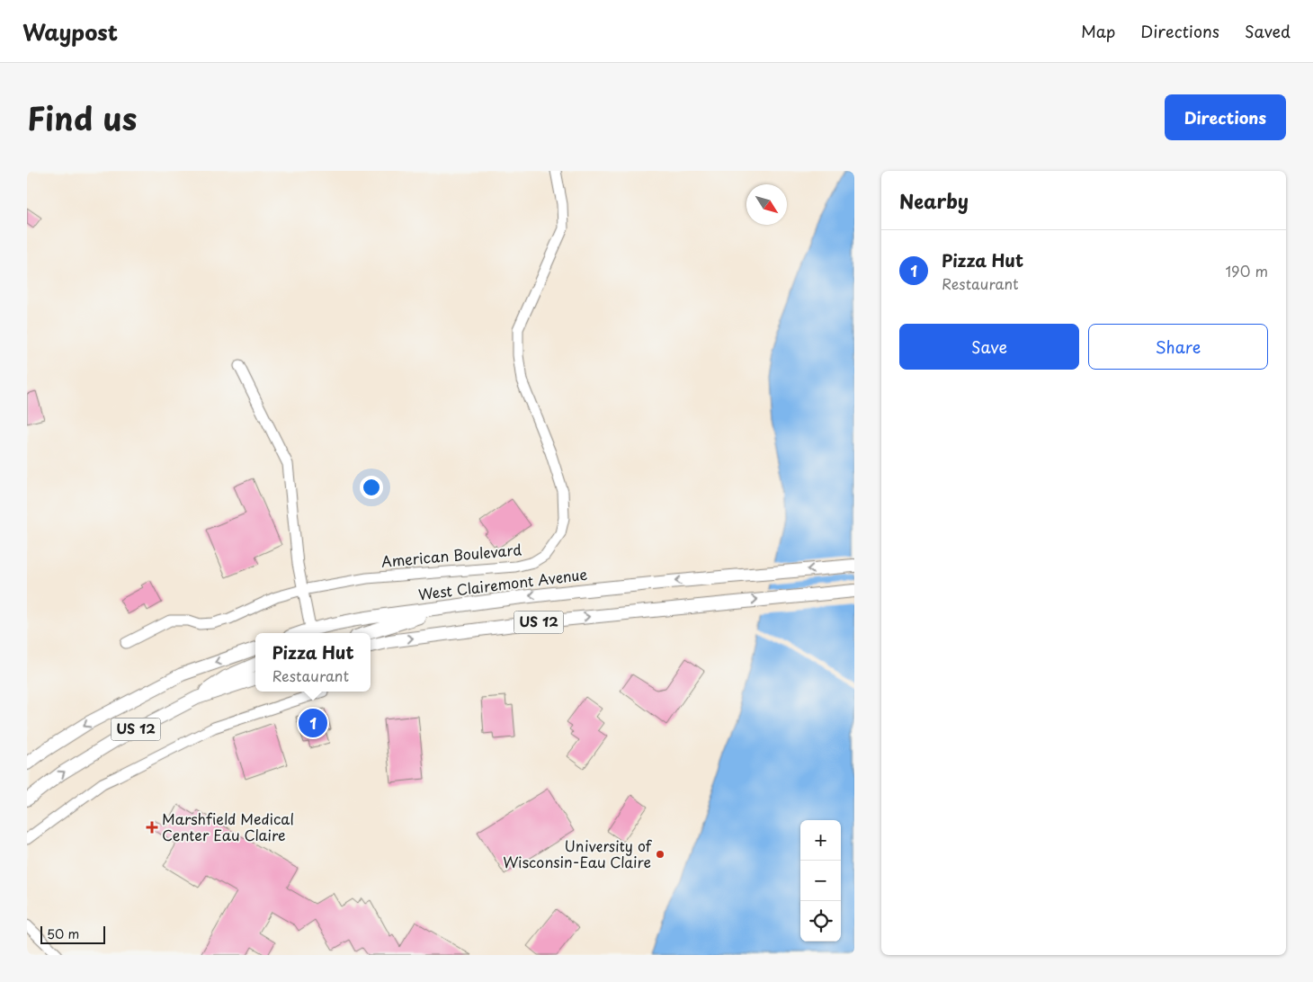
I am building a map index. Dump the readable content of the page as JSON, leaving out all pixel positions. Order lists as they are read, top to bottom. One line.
{"streets":{"main road":["West Clairemont Avenue","US 12"],"street":["American Boulevard"]},"places":{"health":["Marshfield Medical Center Eau Claire"],"other":["University of Wisconsin-Eau Claire"]},"scale_bar":"50 m","north":"bottom right","page":{"header":"Waypost","nav":["Map","Directions","Saved"],"title":"Find us","buttons":["Directions",["Save","Share"]],"heading":"Nearby","list":[{"mark":"1","name":"Pizza Hut","note":"Restaurant","value":"190 m"}],"popup":["Pizza Hut","Restaurant"],"pins":"1","map_buttons":["+","−"],"scale":"50 m"}}
